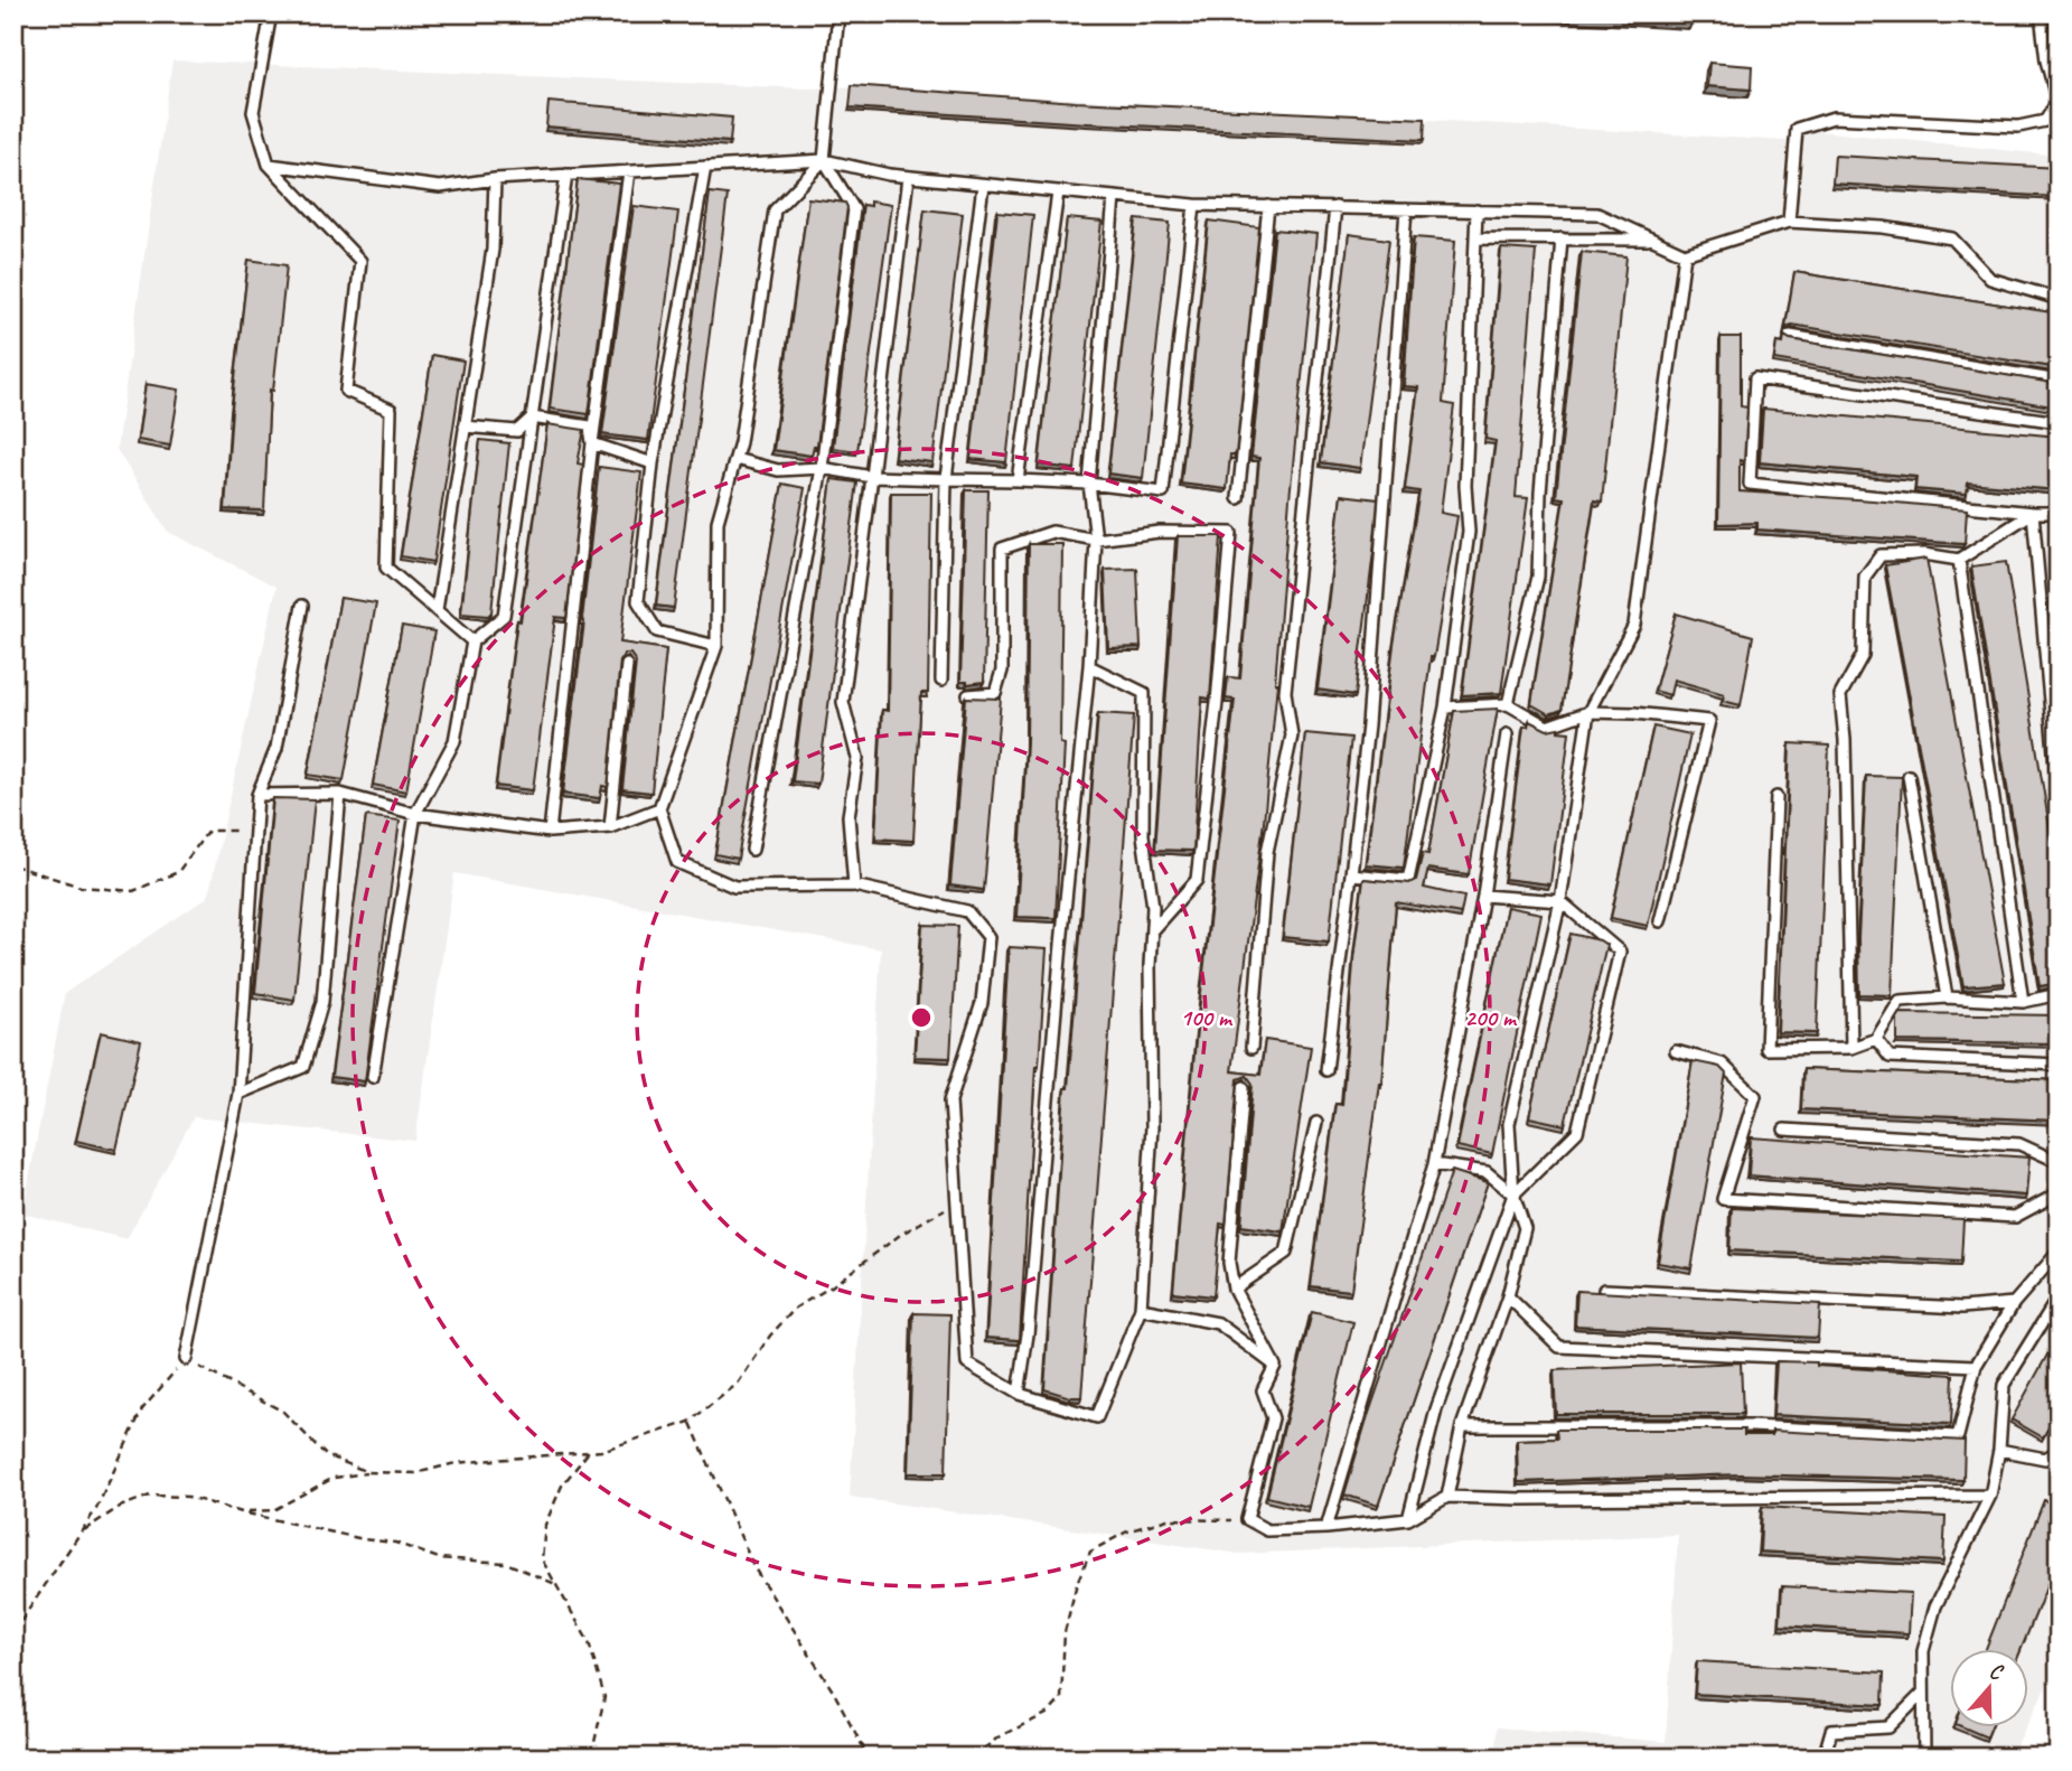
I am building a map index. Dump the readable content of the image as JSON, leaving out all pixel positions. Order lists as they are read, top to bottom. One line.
{"north":"top","rings":["100 m","200 m"]}
